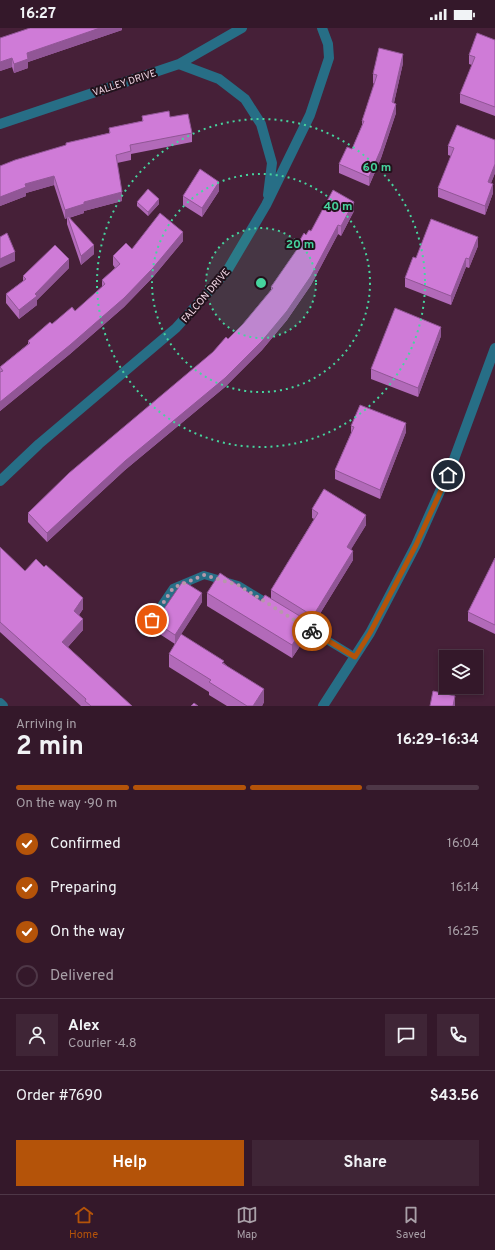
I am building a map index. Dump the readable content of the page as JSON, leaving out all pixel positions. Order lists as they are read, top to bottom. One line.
{"streets":{"street":["VALLEY DRIVE","FALCON DRIVE"]},"page":{"status":"16:27","heading":["2 min","Arriving in","16:29–16:34"],"panel":["Alex","Courier · 4.8","Order #7690","$43.56"],"bar":"On the way · 90 m","list":[["Confirmed","16:04"],["Preparing","16:14"],["On the way","16:25"],"Delivered"],"buttons":["Help","Share"],"tabs":["Home","Map","Saved"]},"rings":["60 m","40 m","20 m"]}
